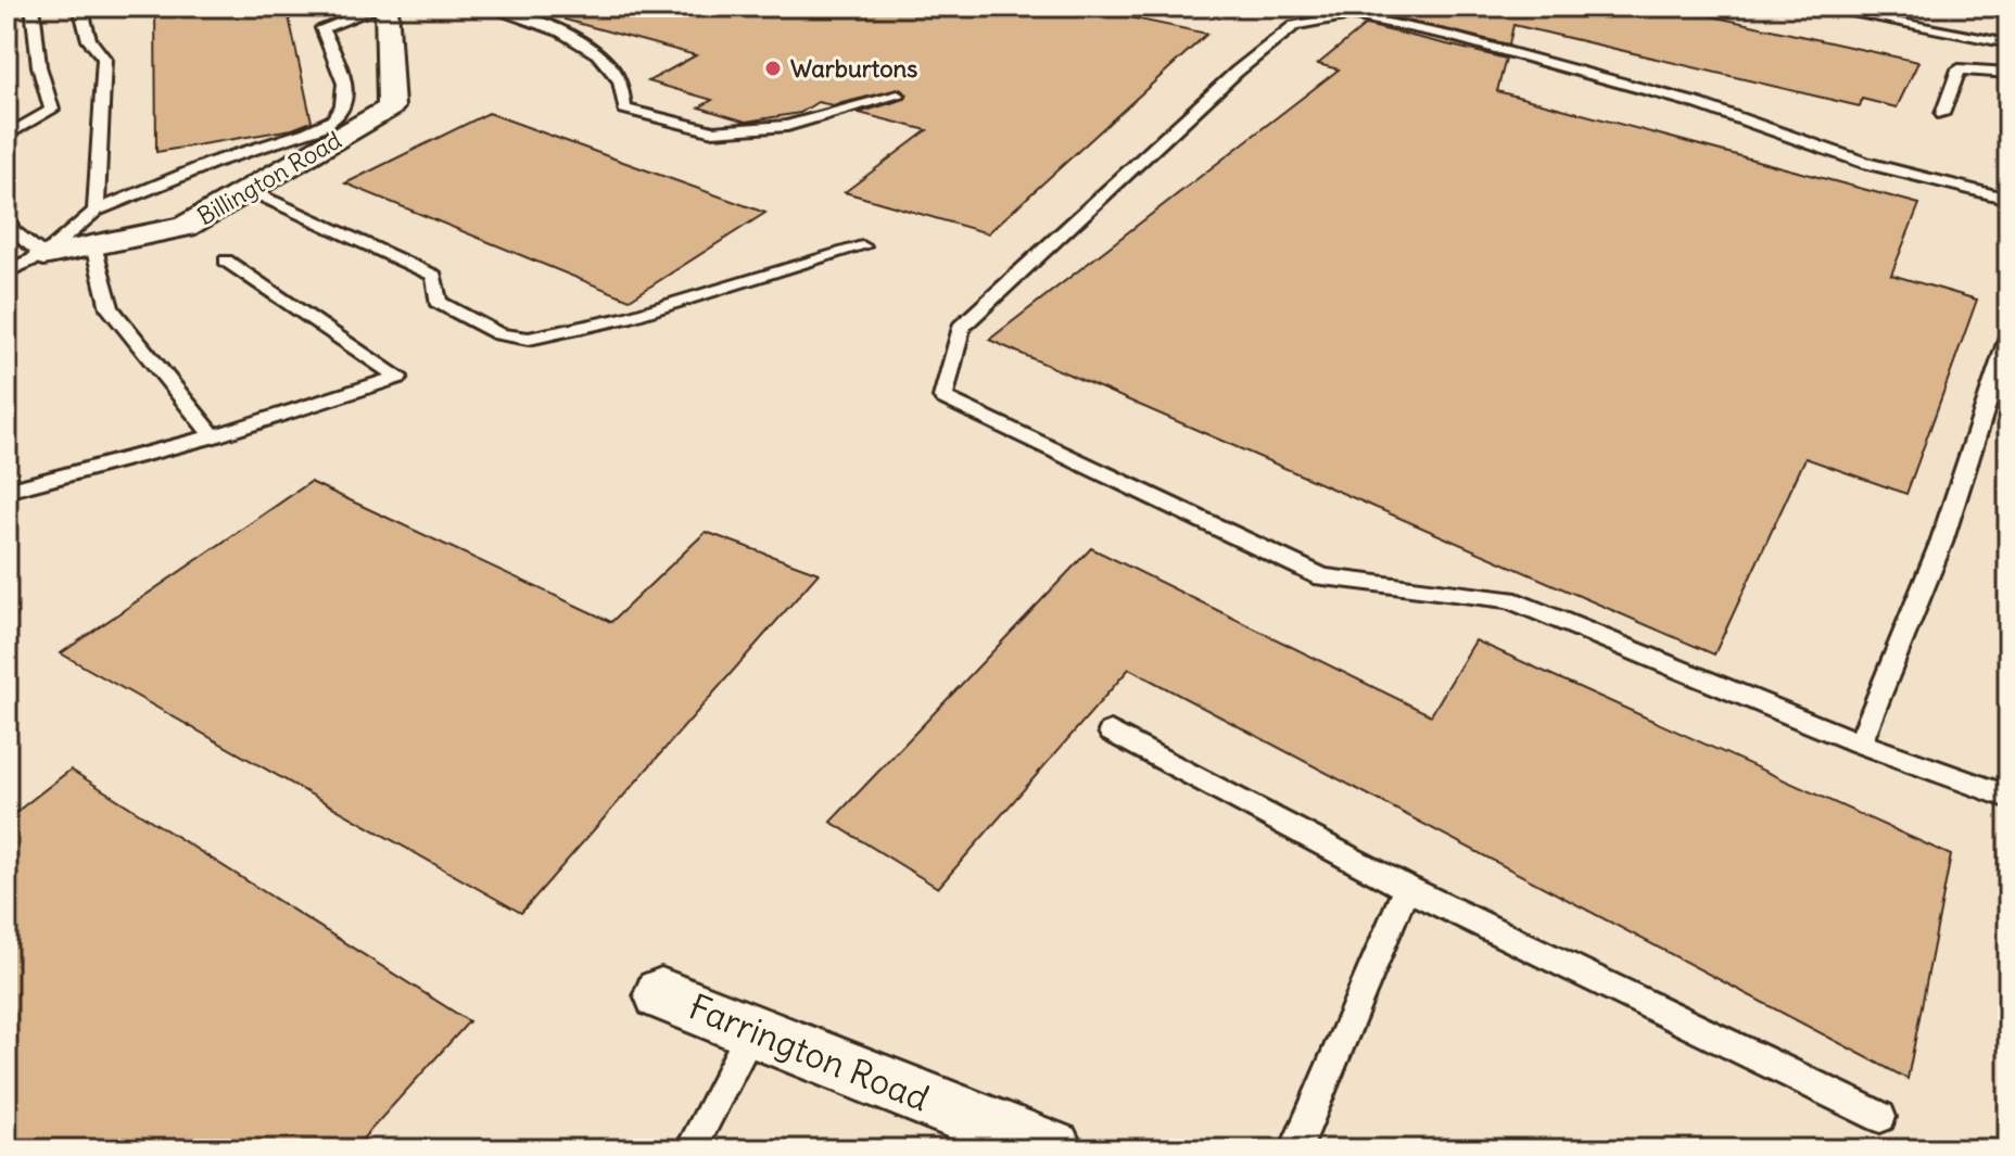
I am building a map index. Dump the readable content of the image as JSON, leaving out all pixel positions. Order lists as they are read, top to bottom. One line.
{"streets":{"street":["Billington Road","Farrington Road"]},"places":["Warburtons"]}
